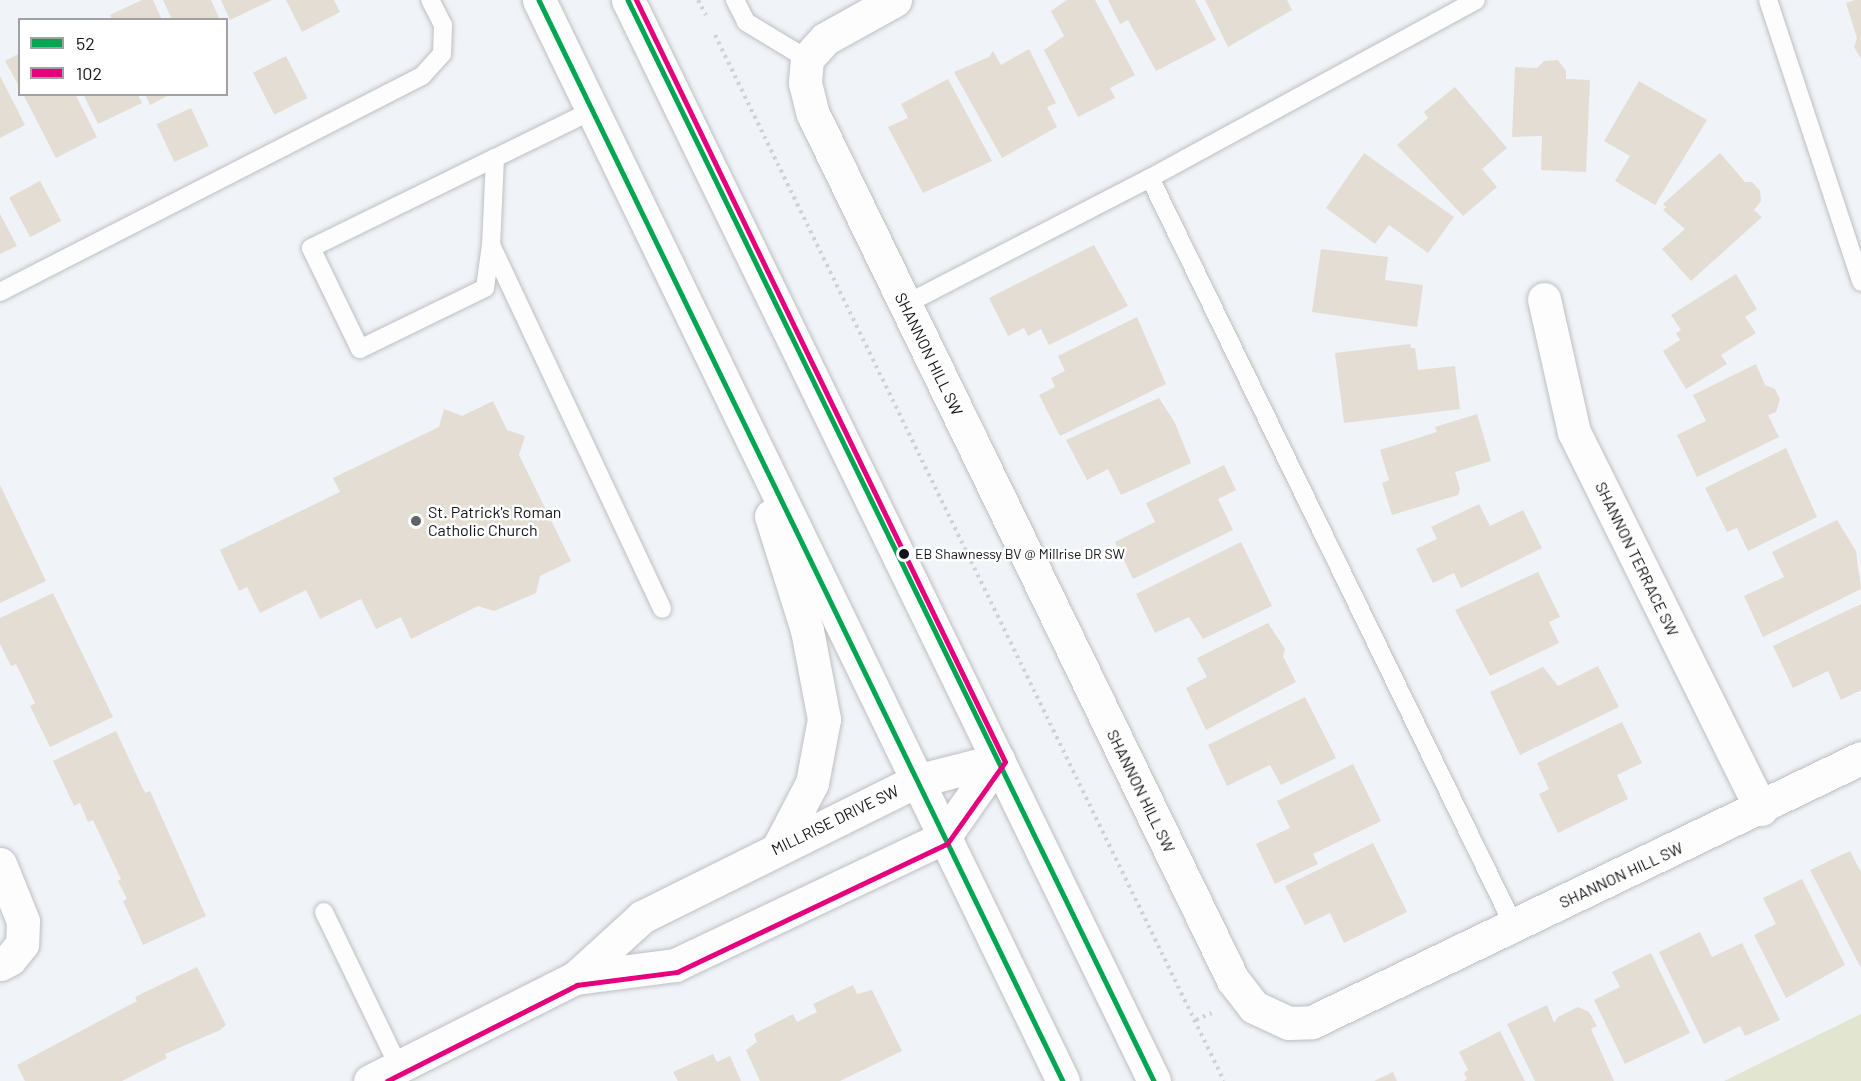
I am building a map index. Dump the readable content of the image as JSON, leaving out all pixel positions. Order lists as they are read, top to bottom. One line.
{"streets":{"street":["SHANNON HILL SW","SHANNON TERRACE SW","MILLRISE DRIVE SW"]},"crossings":[["SHANNON HILL SW","SHANNON TERRACE SW"]],"places":["St. Patrick's Roman Catholic Church","EB Shawnessy BV @ Millrise DR SW"],"lines":["transit line 52","transit line 102"],"legend":["52","102"]}
